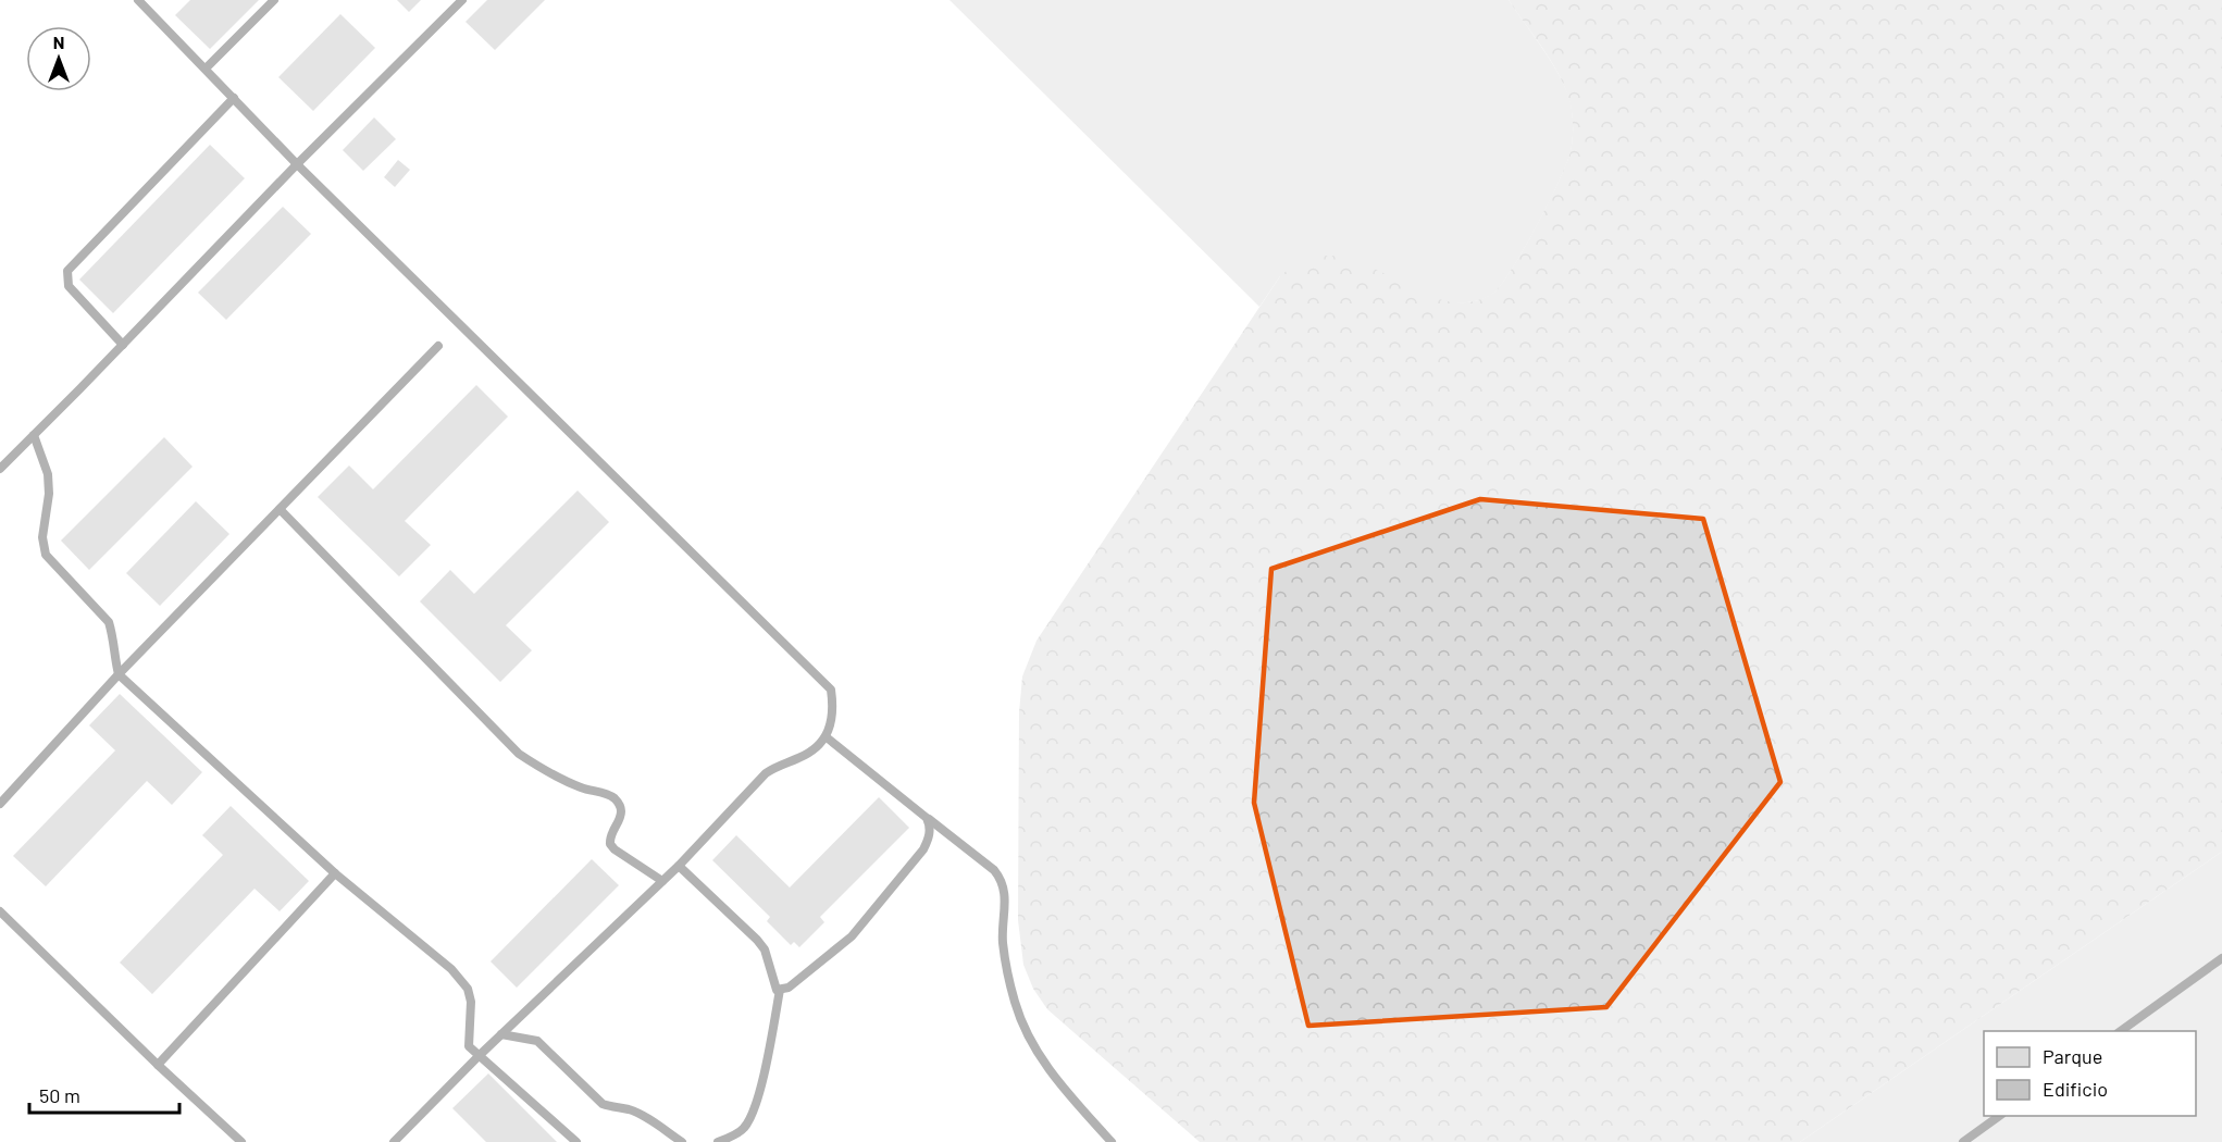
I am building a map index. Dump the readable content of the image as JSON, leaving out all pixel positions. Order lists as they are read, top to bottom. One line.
{"legend":["Parque","Edificio"],"scale_bar":"50 m","north":"top"}
